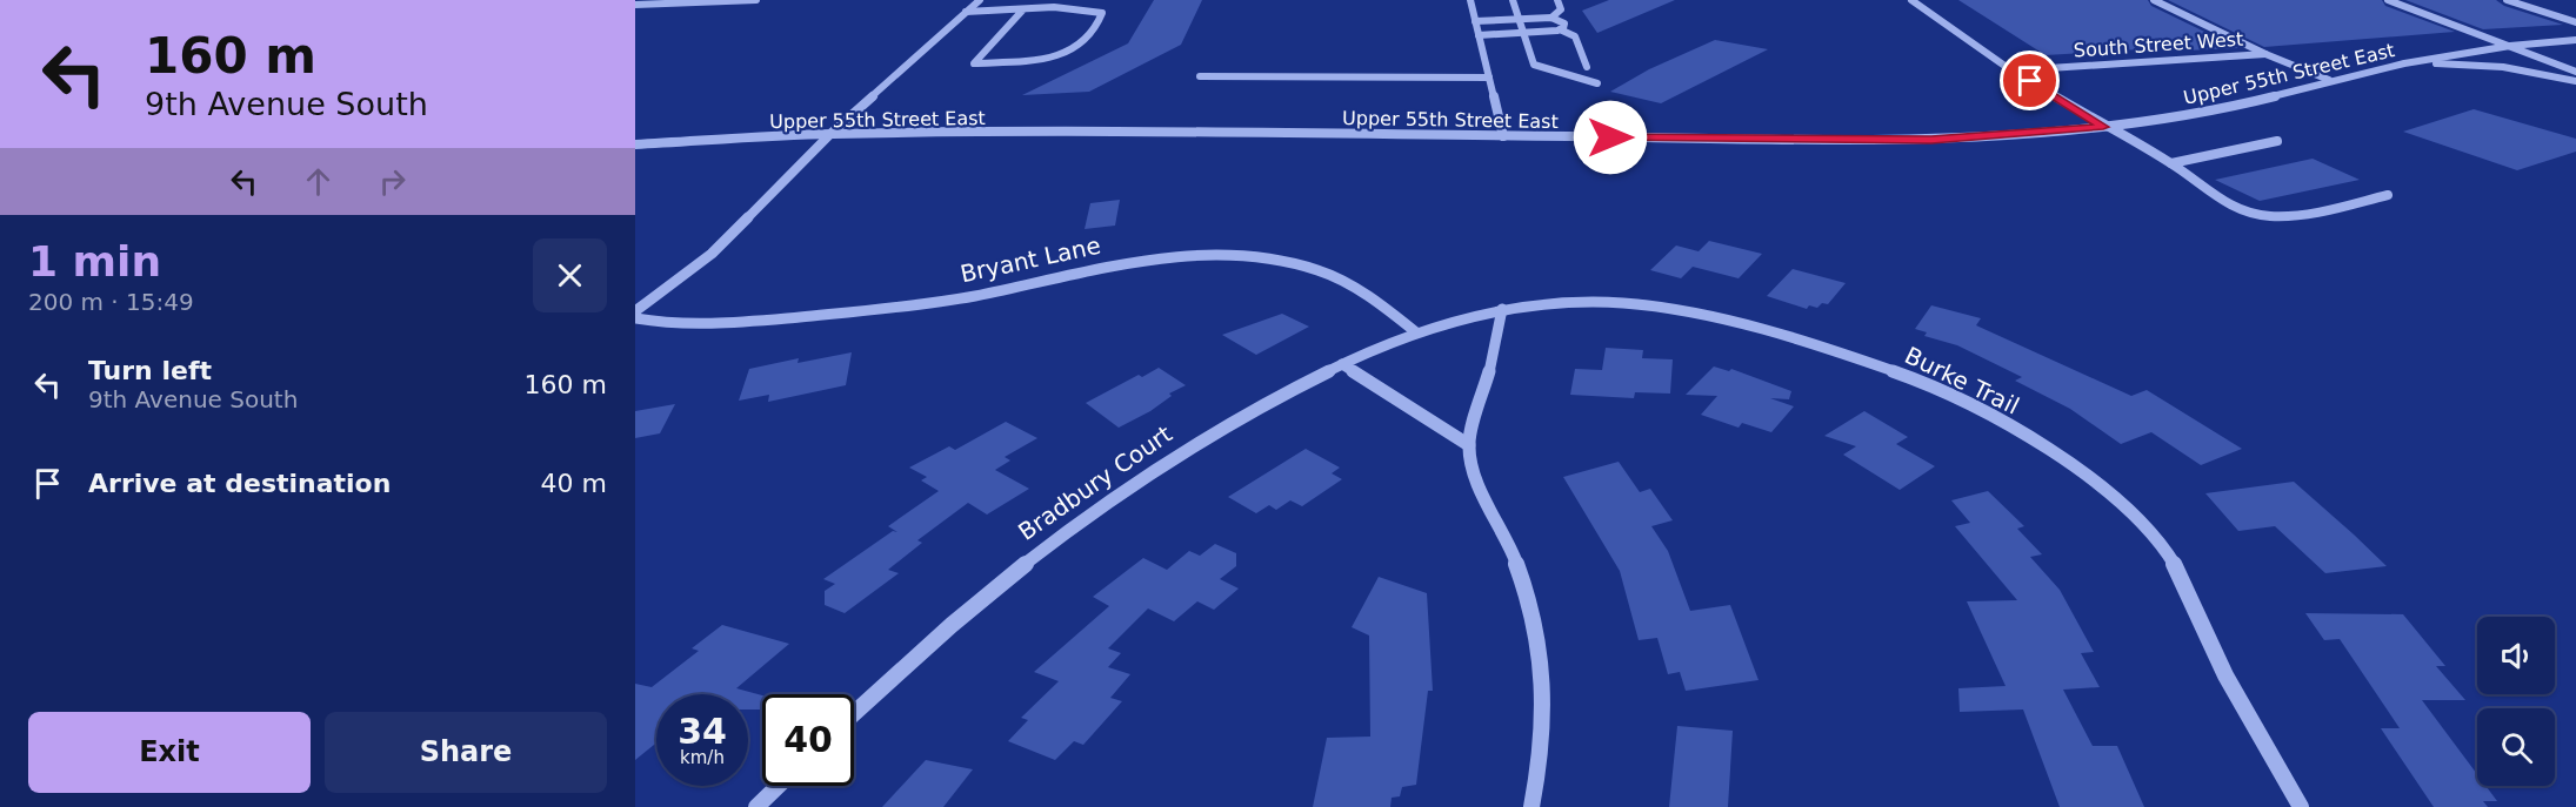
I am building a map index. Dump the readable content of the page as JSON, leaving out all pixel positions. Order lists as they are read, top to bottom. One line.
{"streets":{"street":["South Street West","Upper 55th Street East","Bryant Lane","Burke Trail","Bradbury Court"]},"crossings":[["Bryant Lane","Burke Trail"],["Bryant Lane","Bradbury Court"],["Burke Trail","Bradbury Court"]],"page":{"turn":["160 m","9th Avenue South"],"heading":["1 min","200 m · 15:49"],"list":[{"name":"Turn left","note":"9th Avenue South","value":"160 m"},{"name":"Arrive at destination","value":"40 m"}],"speed":"34 km/h","limit":"40","buttons":["Exit","Share"]}}
